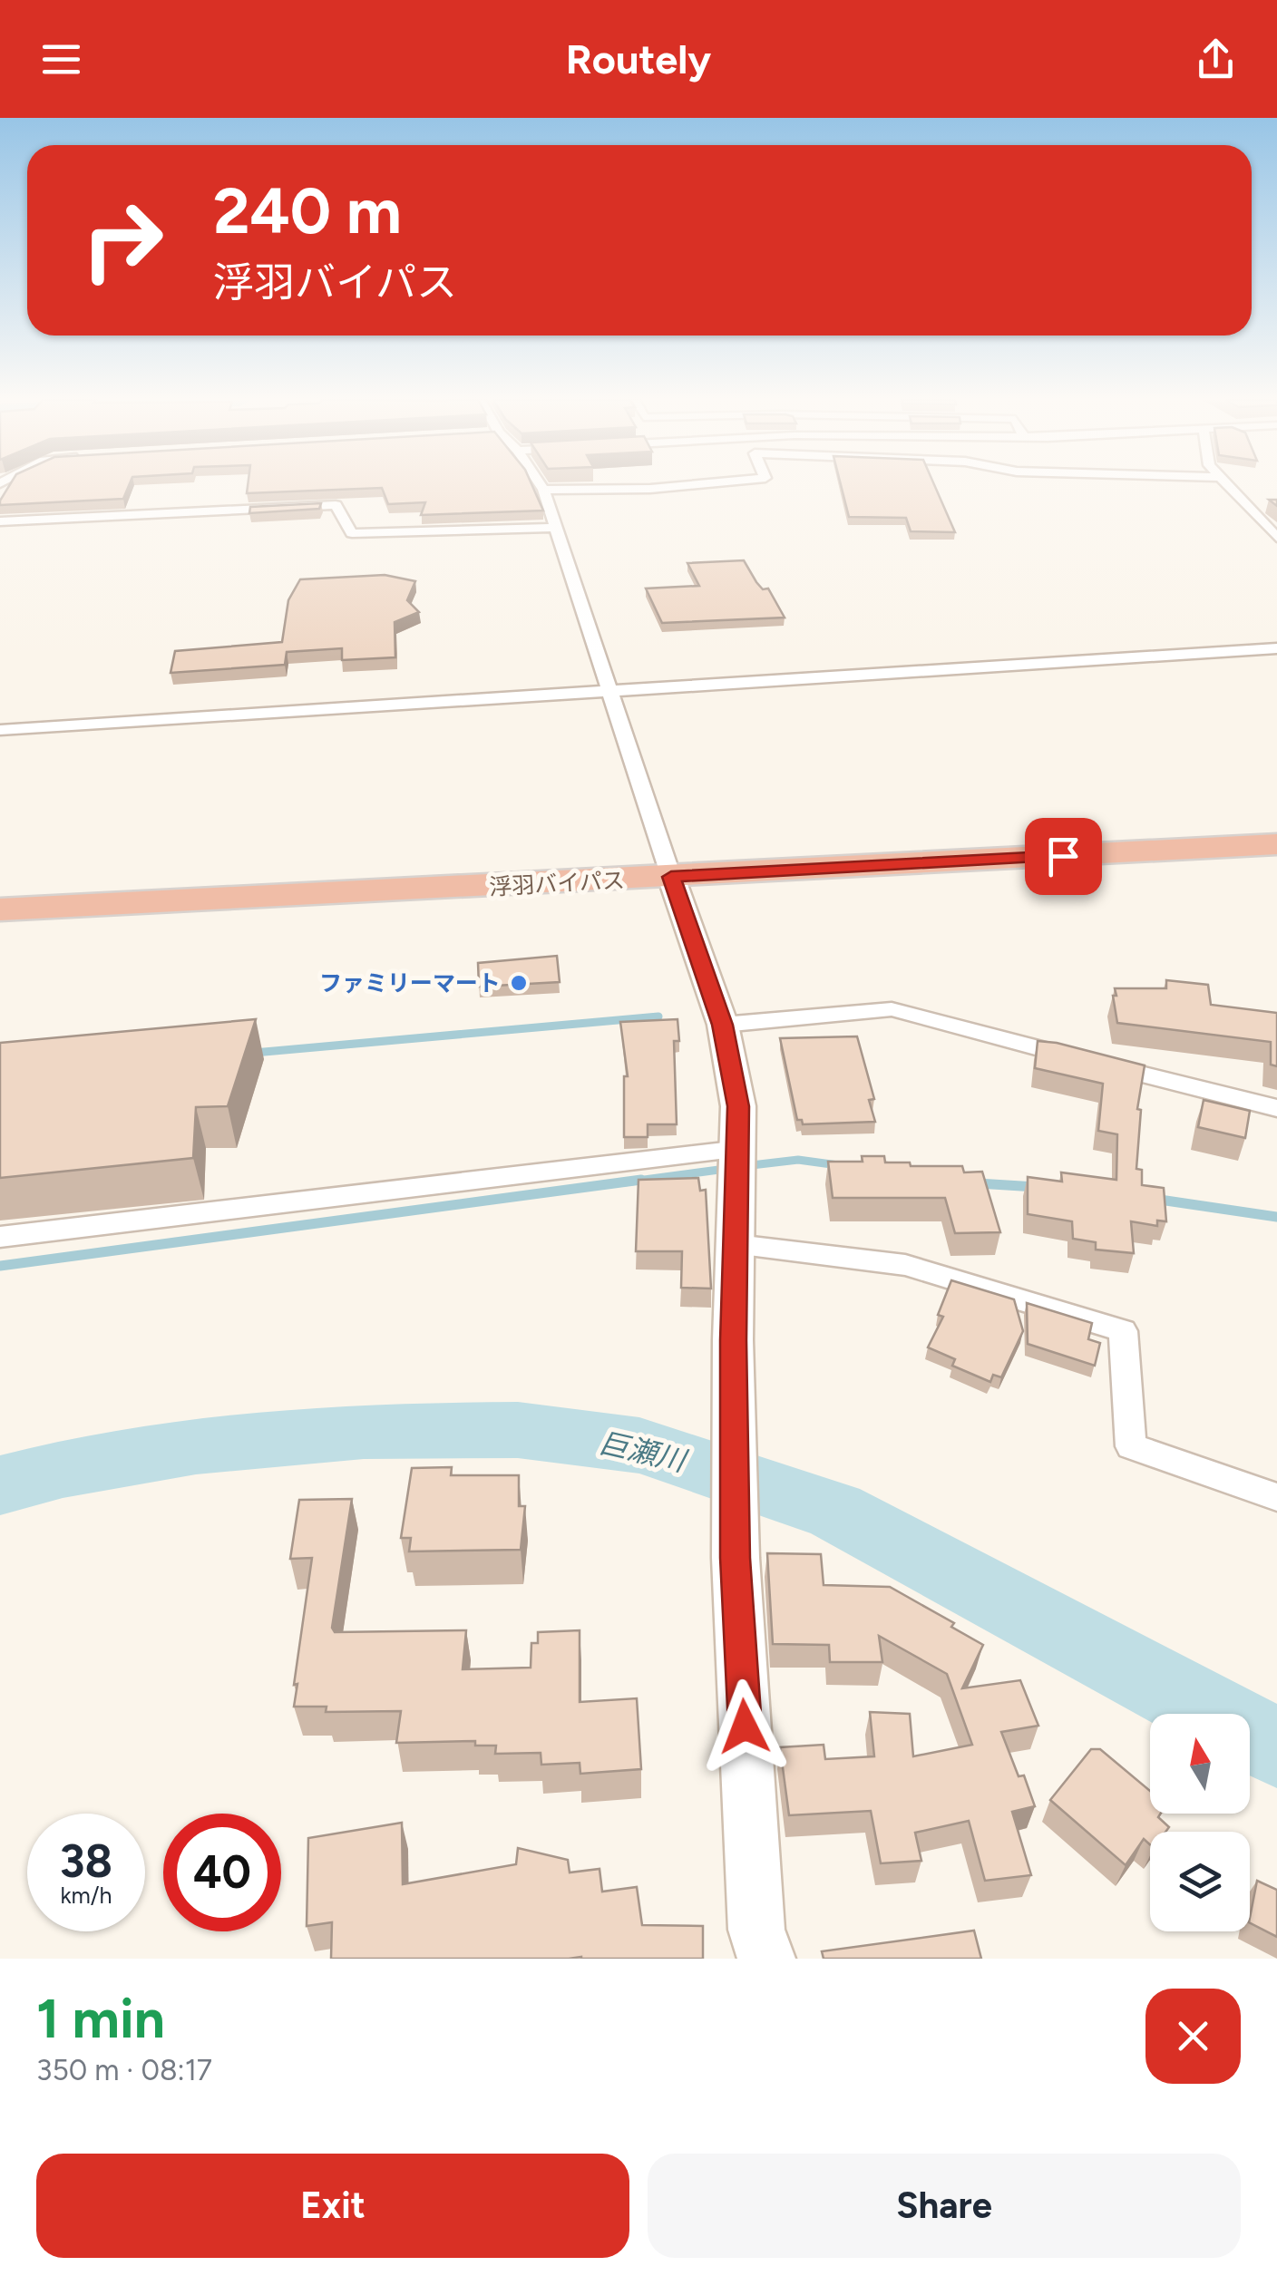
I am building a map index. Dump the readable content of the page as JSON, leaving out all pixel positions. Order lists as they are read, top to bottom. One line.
{"streets":{"highway":["浮羽バイパス"]},"water":["巨瀬川"],"places":["ファミリーマート"],"north":"top","page":{"header":"Routely","turn":["240 m","浮羽バイパス"],"speed":"38 km/h","limit":"40","heading":["1 min","350 m · 08:17"],"buttons":["Exit","Share"]}}
